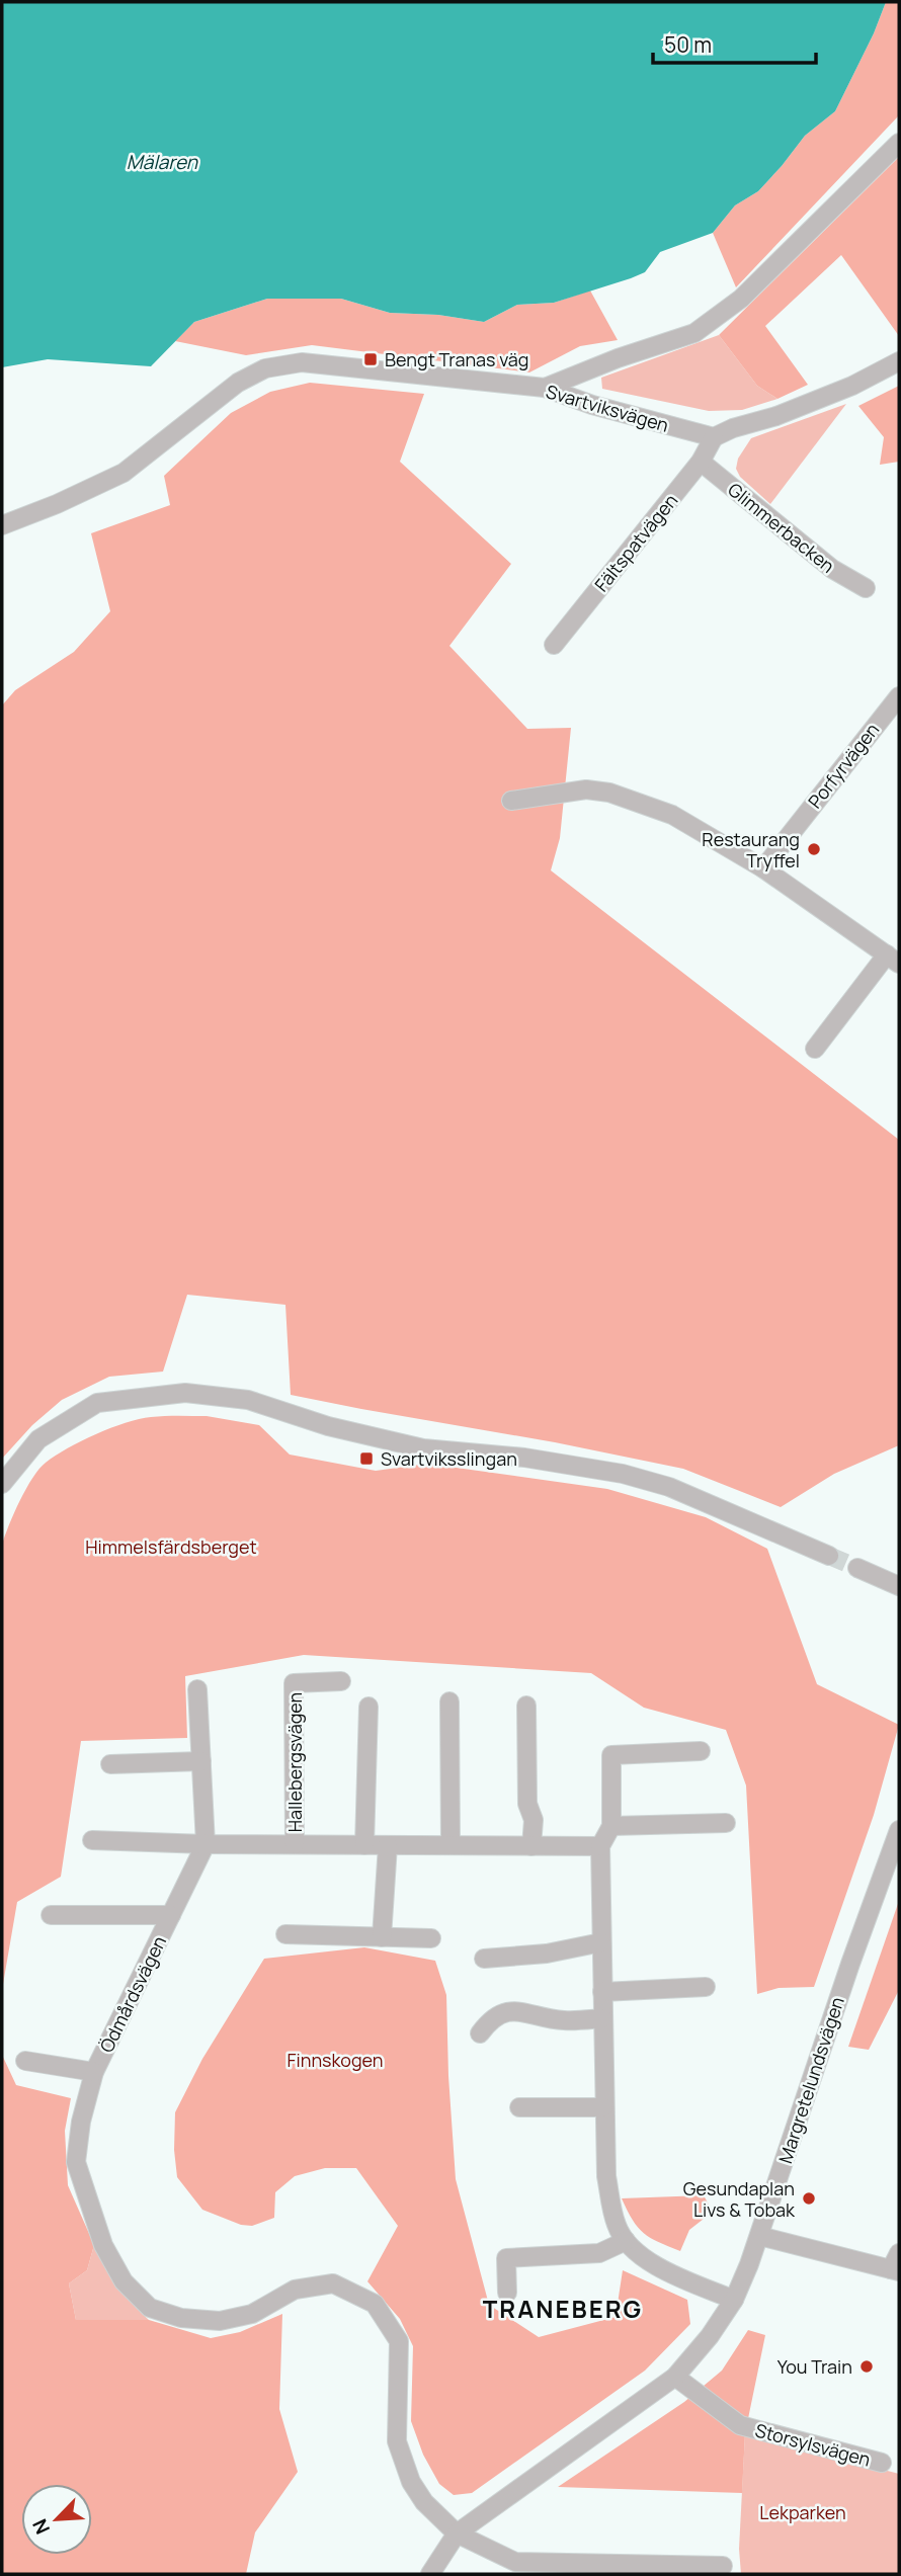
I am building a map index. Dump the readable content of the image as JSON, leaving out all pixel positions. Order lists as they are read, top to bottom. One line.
{"streets":{"street":["Svartviksvägen","Glimmerbacken","Fältspatvägen","Porfyrvägen","Hallebergsvägen","Ödmårdsvägen","Margretelundsvägen","Storsylsvägen"]},"crossings":[["Svartviksvägen","Fältspatvägen"],["Glimmerbacken","Fältspatvägen"],["Hallebergsvägen","Ödmårdsvägen"],["Ödmårdsvägen","Margretelundsvägen"],["Margretelundsvägen","Storsylsvägen"]],"districts":["TRANEBERG"],"water":["Mälaren"],"parks":["Himmelsfärdsberget","Finnskogen","Lekparken"],"places":{"transit":["Bengt Tranas väg","Svartviksslingan"],"other":["Restaurang Tryffel","Gesundaplan Livs & Tobak","You Train"]},"scale_bar":"50 m","north":"bottom left"}
